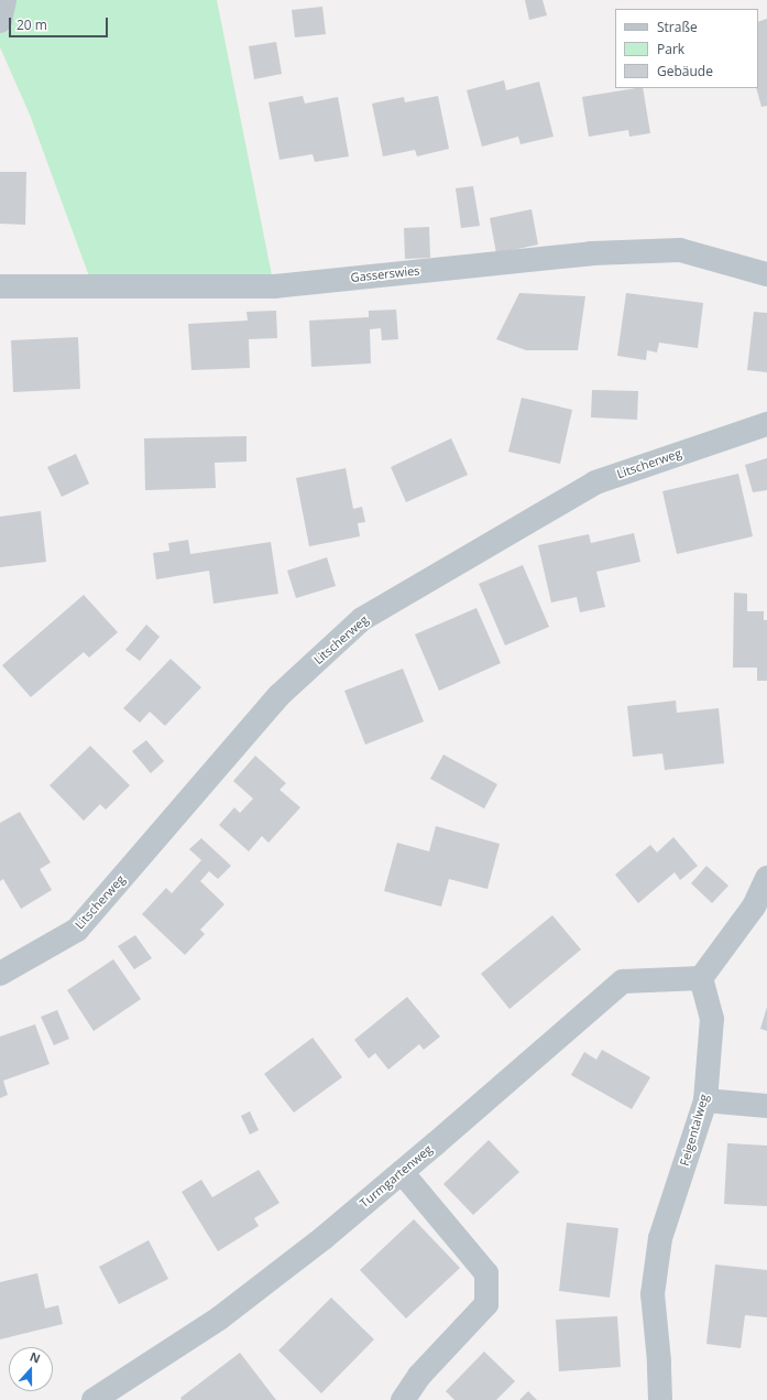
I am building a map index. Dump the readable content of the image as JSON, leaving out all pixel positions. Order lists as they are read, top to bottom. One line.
{"streets":{"street":["Gasserswies","Litscherweg","Feigentalweg","Turmgartenweg"]},"crossings":[["Feigentalweg","Turmgartenweg"]],"legend":["Straße","Park","Gebäude"],"scale_bar":"20 m","north":"top"}
